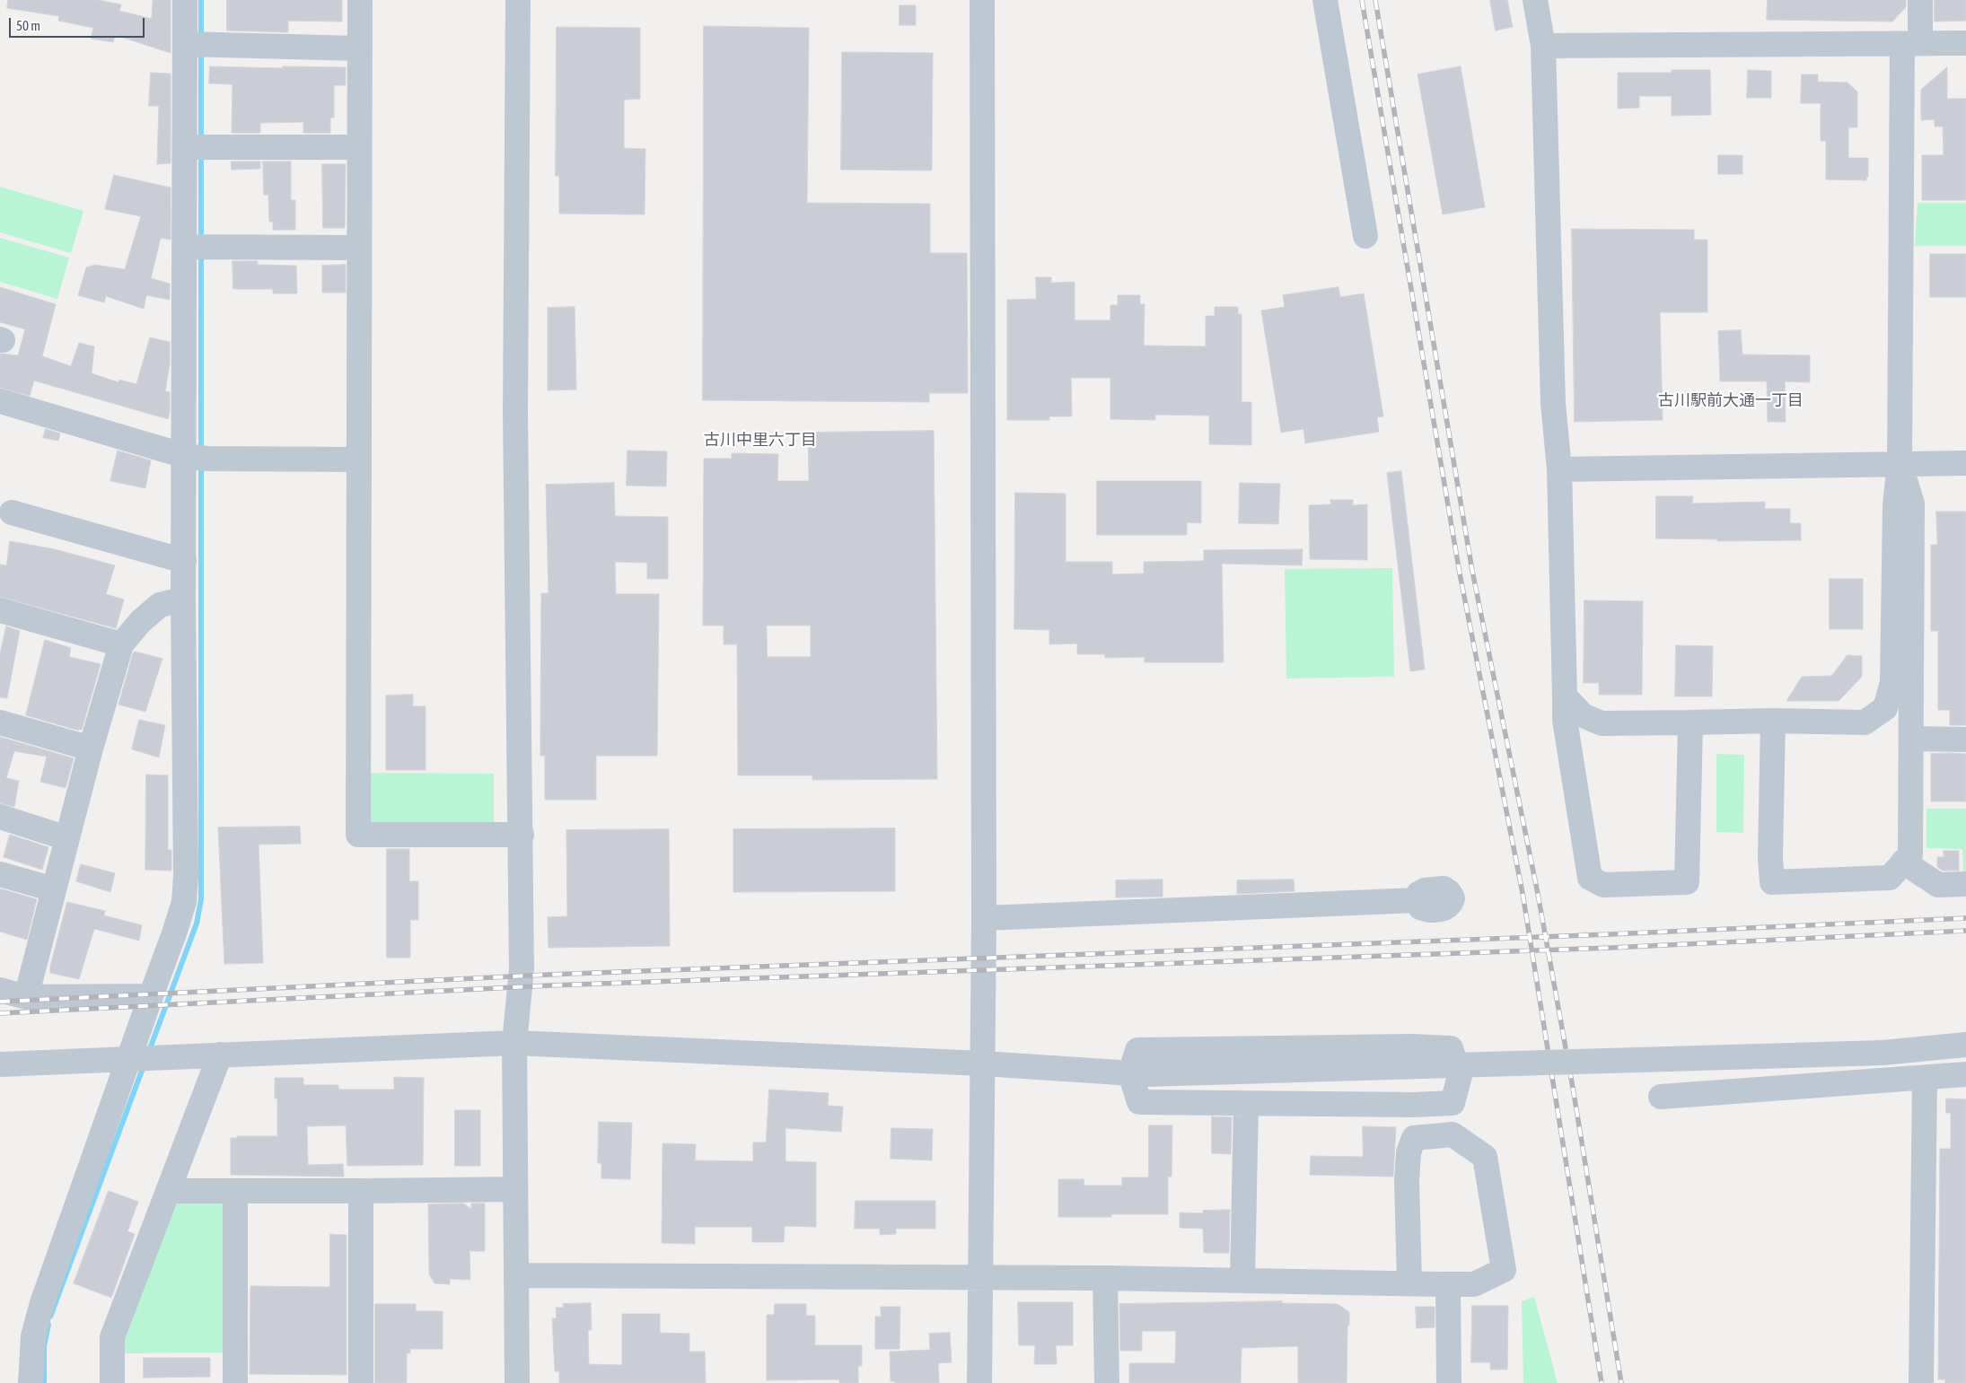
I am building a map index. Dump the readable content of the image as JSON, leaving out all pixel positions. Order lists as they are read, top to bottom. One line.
{"districts":["古川駅前大通一丁目","古川中里六丁目"],"scale_bar":"50 m"}
